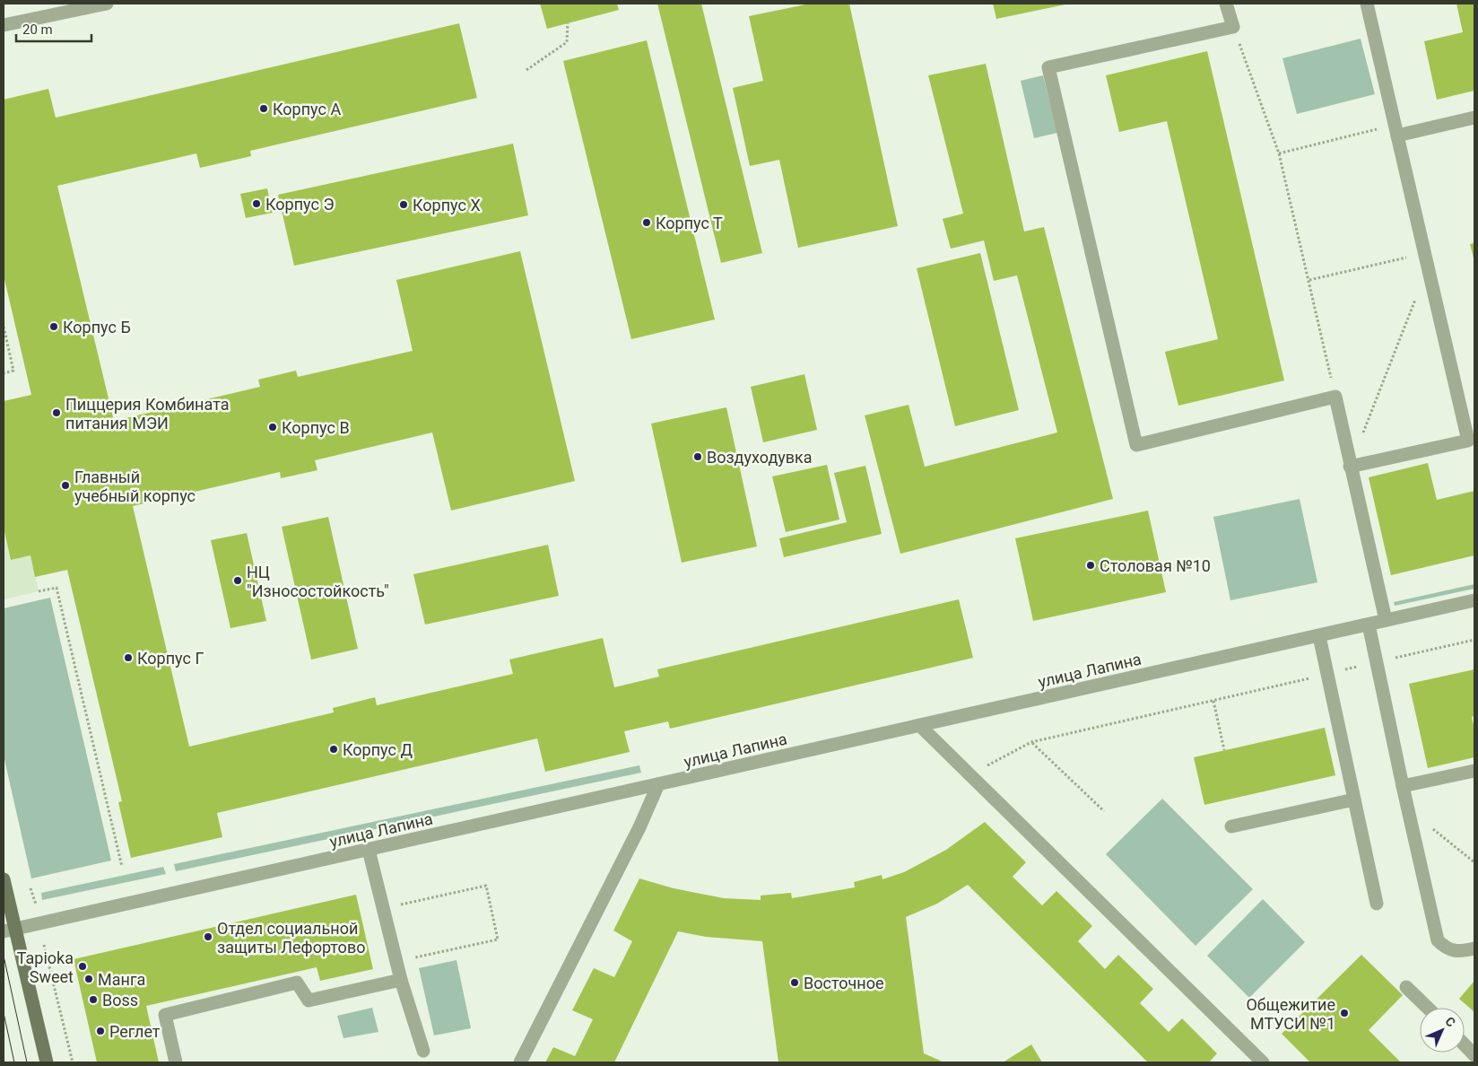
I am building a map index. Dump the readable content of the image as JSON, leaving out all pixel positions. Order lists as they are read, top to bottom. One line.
{"streets":{"street":["улица Лапина"]},"places":["Корпус А","Корпус Э","Корпус Х","Корпус Т","Корпус Б","Пиццерия Комбината питания МЭИ","Корпус В","Воздуходувка","Главный учебный корпус","Столовая №10","НЦ \"Износостойкость\"","Корпус Г","Корпус Д","Отдел социальной защиты Лефортово","Tapioka Sweet","Манга","Восточное","Boss","Общежитие МТУСИ №1","Реглет"],"scale_bar":"20 m","north":"top right"}
